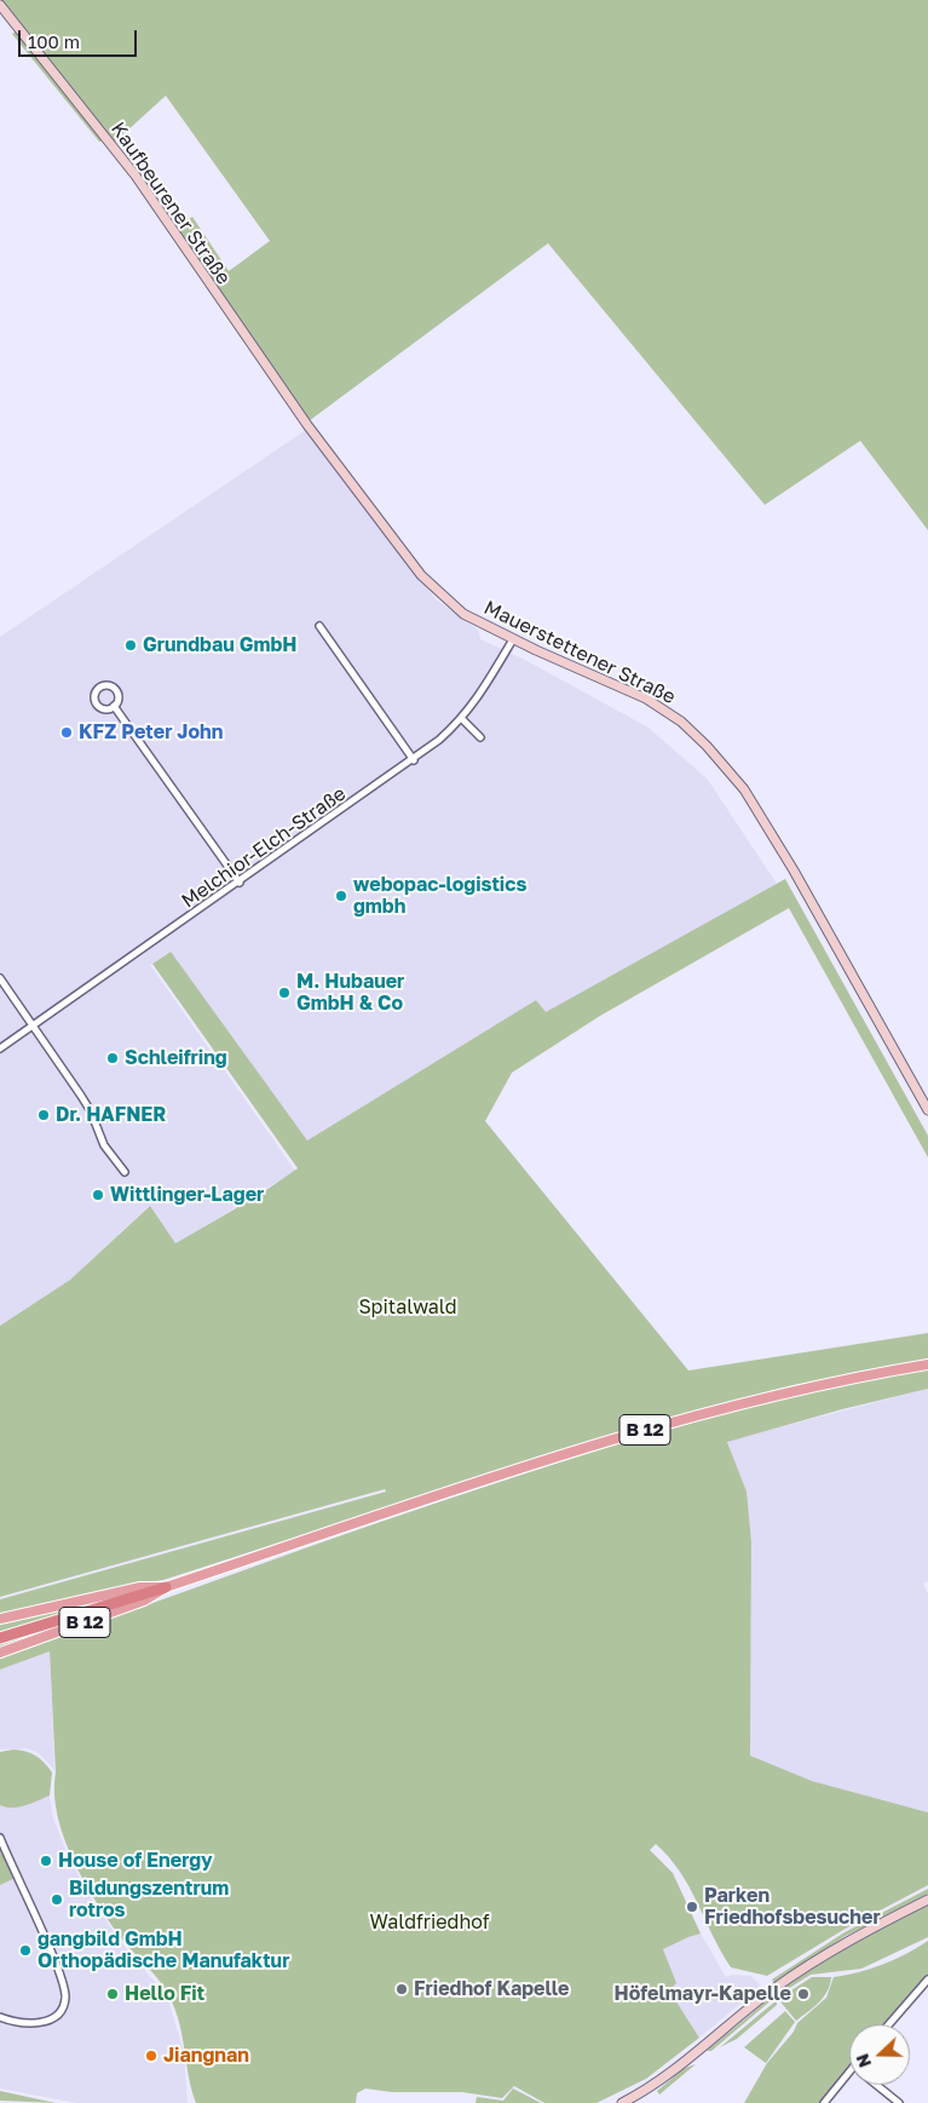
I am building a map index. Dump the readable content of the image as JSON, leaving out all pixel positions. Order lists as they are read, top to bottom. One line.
{"streets":{"highway":["B 12"],"main road":["Kaufbeurener Straße","Mauerstettener Straße"],"street":["Melchior-Elch-Straße"]},"crossings":[["Kaufbeurener Straße","Mauerstettener Straße"],["Mauerstettener Straße","Melchior-Elch-Straße"]],"parks":["Spitalwald","Waldfriedhof"],"places":["Grundbau GmbH","KFZ Peter John","webopac-logistics gmbh","M. Hubauer GmbH & Co","Schleifring","Dr. HAFNER","Wittlinger-Lager","House of Energy","Bildungszentrum rotros","Parken Friedhofsbesucher","gangbild GmbH Orthopädische Manufaktur","Friedhof Kapelle","Hello Fit","Höfelmayr-Kapelle","Jiangnan"],"scale_bar":"100 m","north":"left"}
